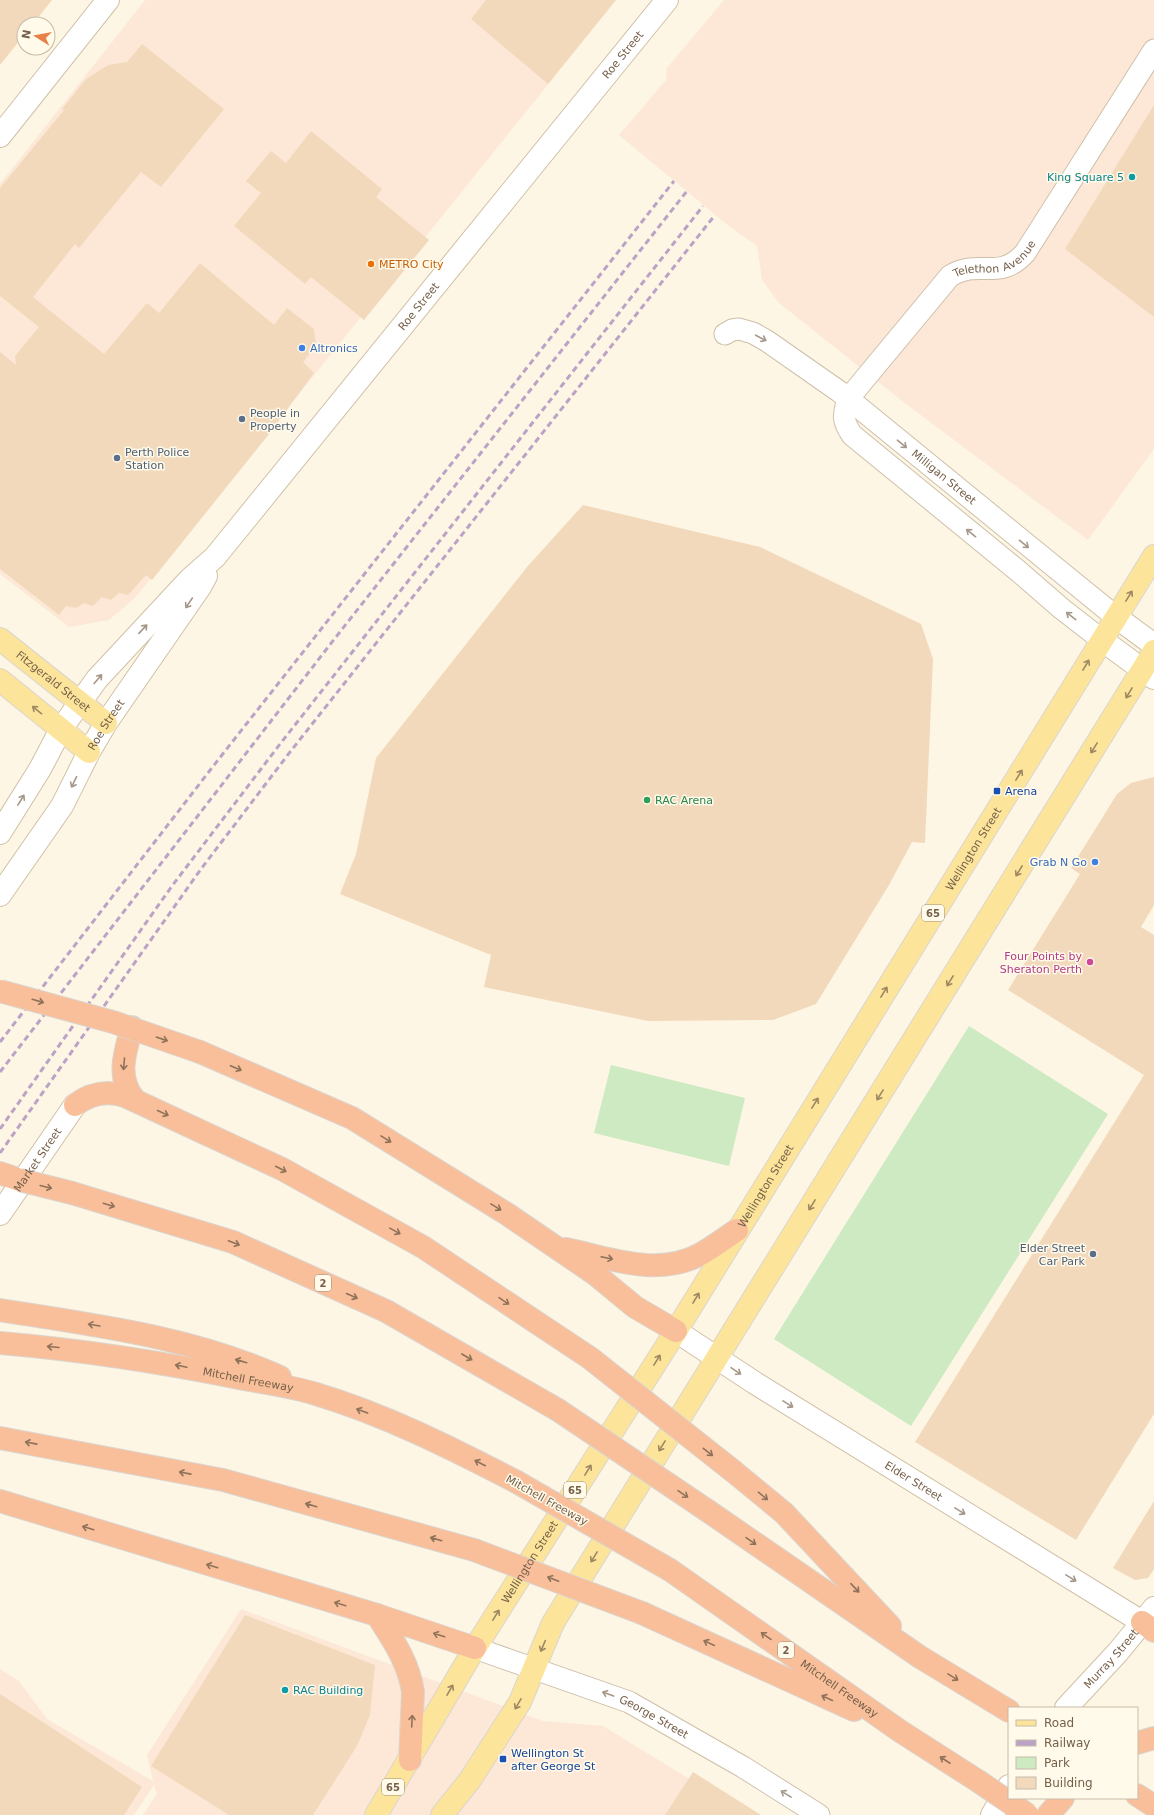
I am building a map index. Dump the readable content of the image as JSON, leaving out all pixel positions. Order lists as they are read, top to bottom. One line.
{"streets":{"highway":["2","Mitchell Freeway"],"main road":["Roe Street","Milligan Street","Fitzgerald Street","Wellington Street","65","Market Street","Elder Street","Murray Street"],"street":["Telethon Avenue","George Street"]},"crossings":[["Roe Street","Fitzgerald Street"],["Telethon Avenue","Milligan Street"],["Telethon Avenue","Wellington Street"],["Milligan Street","Wellington Street"],["Wellington Street","Elder Street"],["Wellington Street","George Street"],["Elder Street","Murray Street"]],"one_way":["Telethon Avenue","Milligan Street","Elder Street","George Street"],"places":{"other":["King Square 5","METRO City","Altronics","People in Property","Perth Police Station","RAC Arena","Grab N Go","Four Points by Sheraton Perth","Elder Street Car Park","RAC Building"],"transit":["Arena","Wellington St after George St"]},"legend":["Road","Railway","Park","Building"],"north":"left"}
